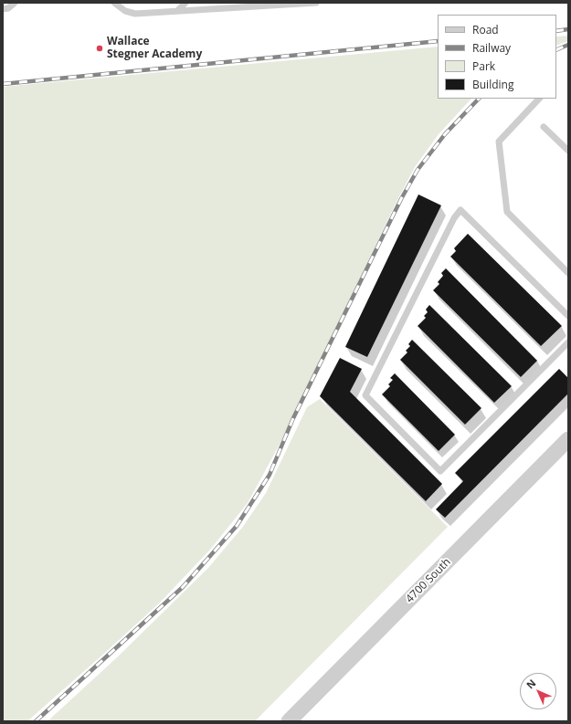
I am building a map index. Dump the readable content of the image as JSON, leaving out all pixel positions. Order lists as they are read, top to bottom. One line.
{"streets":{"street":["4700 South"]},"places":["Wallace Stegner Academy"],"legend":["Road","Railway","Park","Building"],"north":"top left"}
